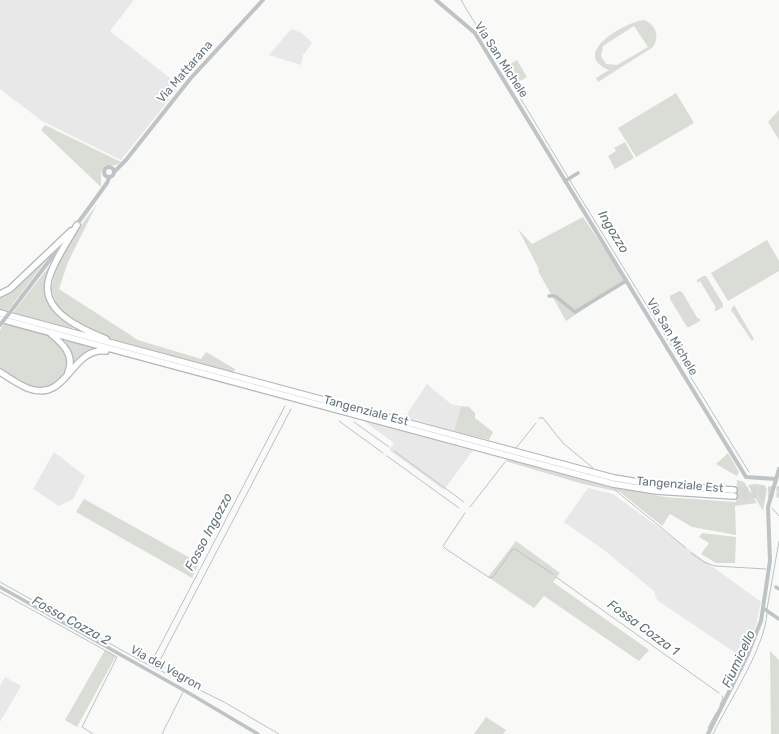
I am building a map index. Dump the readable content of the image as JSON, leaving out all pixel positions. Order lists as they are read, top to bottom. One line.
{"streets":{"highway":["Tangenziale Est"],"street":["Via San Michele","Via Mattarana","Via del Vegron"]},"water":["Ingozzo","Fosso Ingozzo","Fossa Cozza 2","Fossa Cozza 1","Fiumicello"]}
